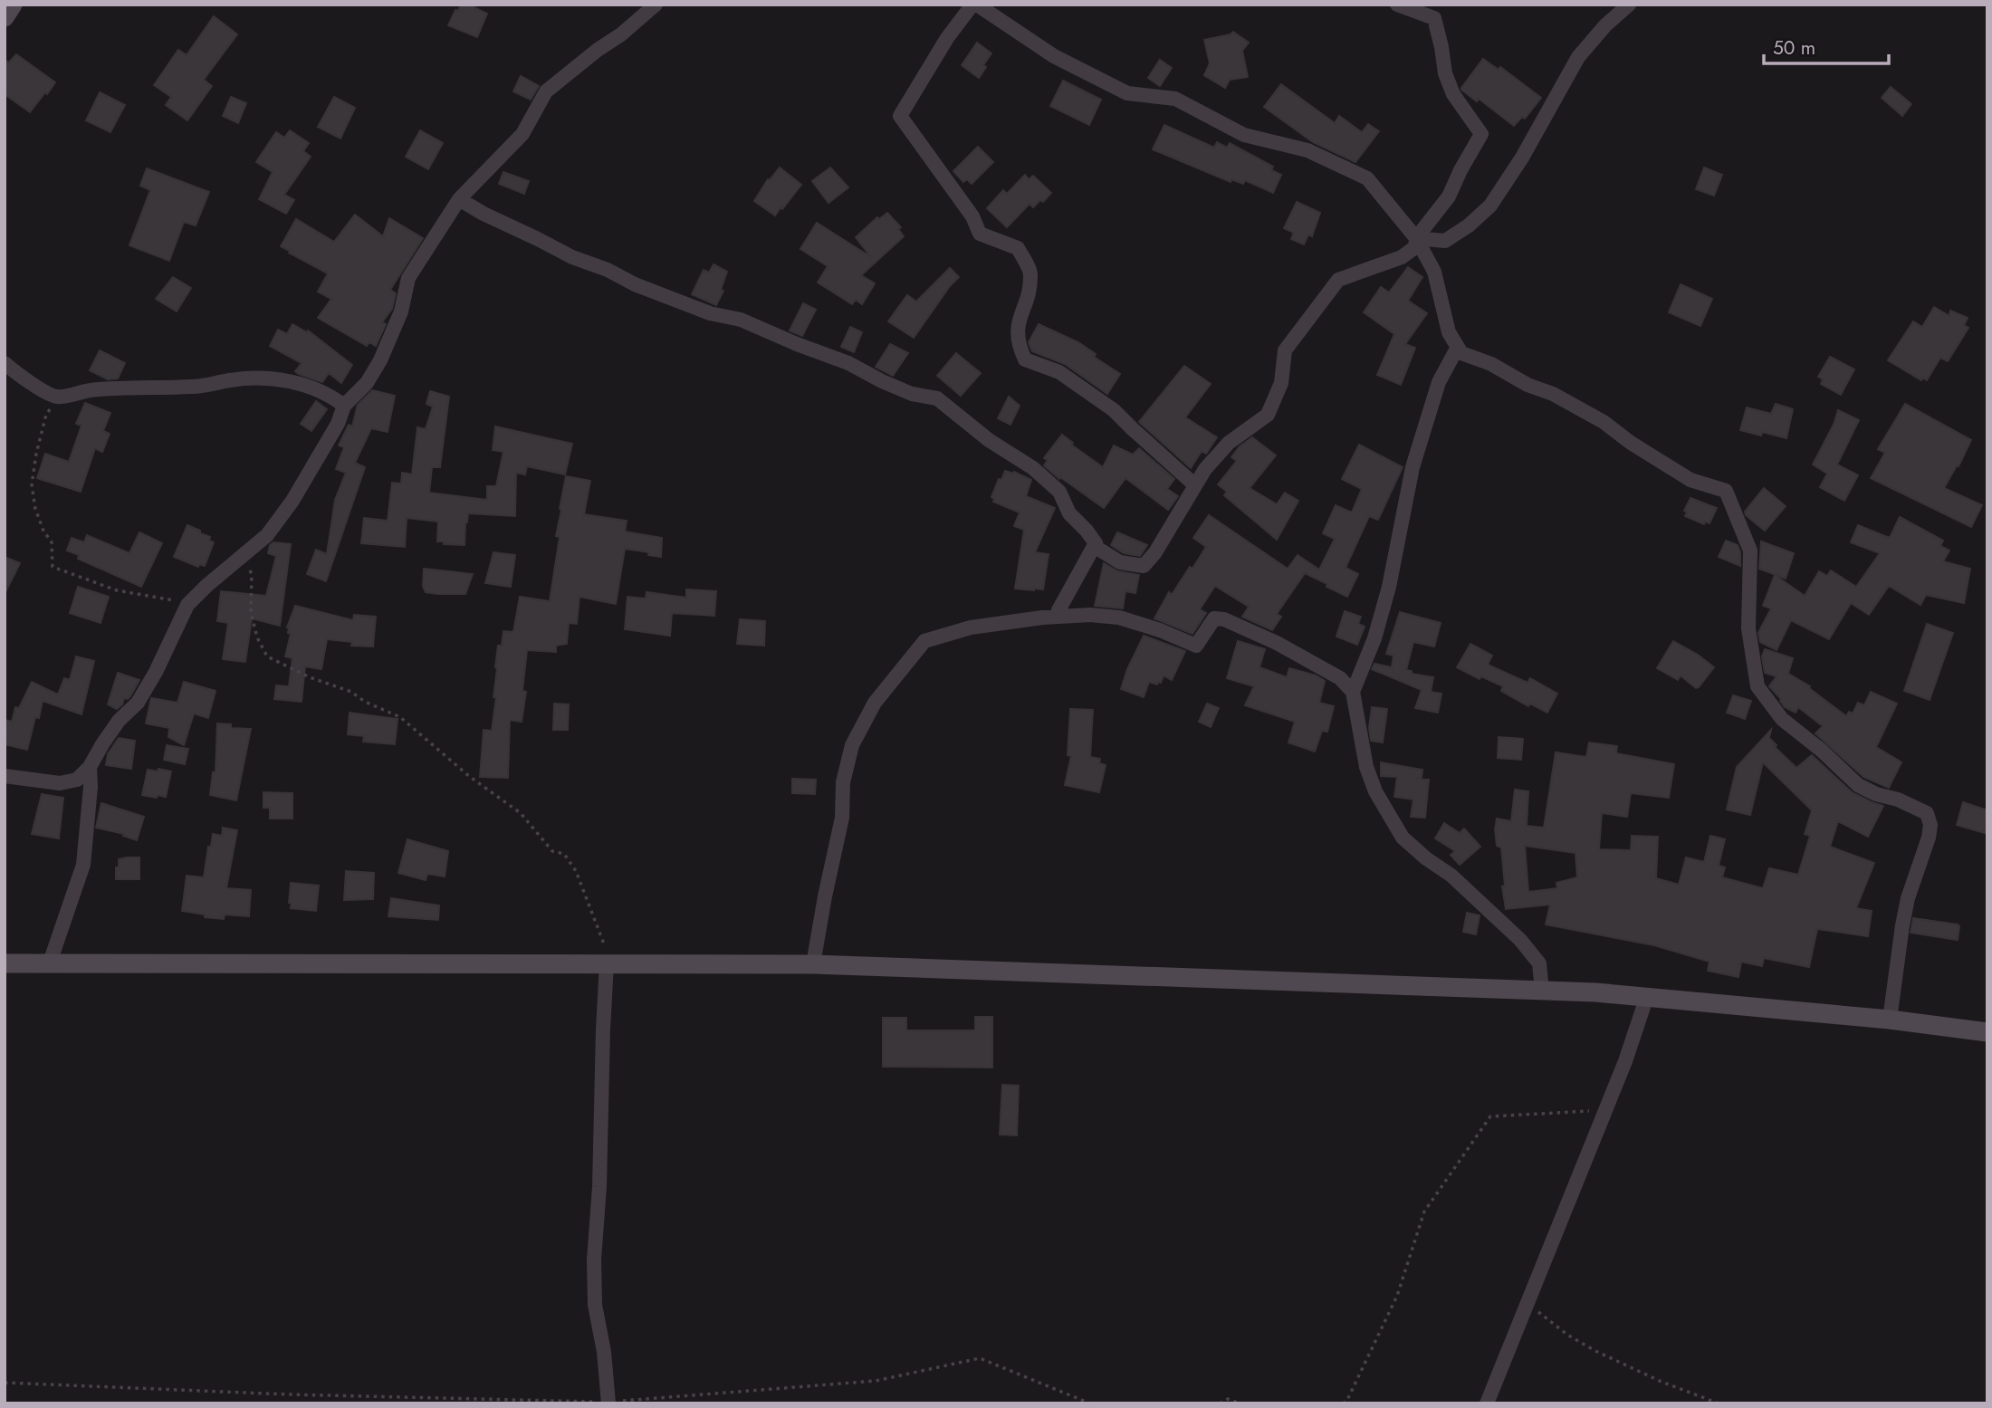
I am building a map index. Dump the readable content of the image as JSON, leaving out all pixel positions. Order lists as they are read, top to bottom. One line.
{"scale_bar":"50 m"}
